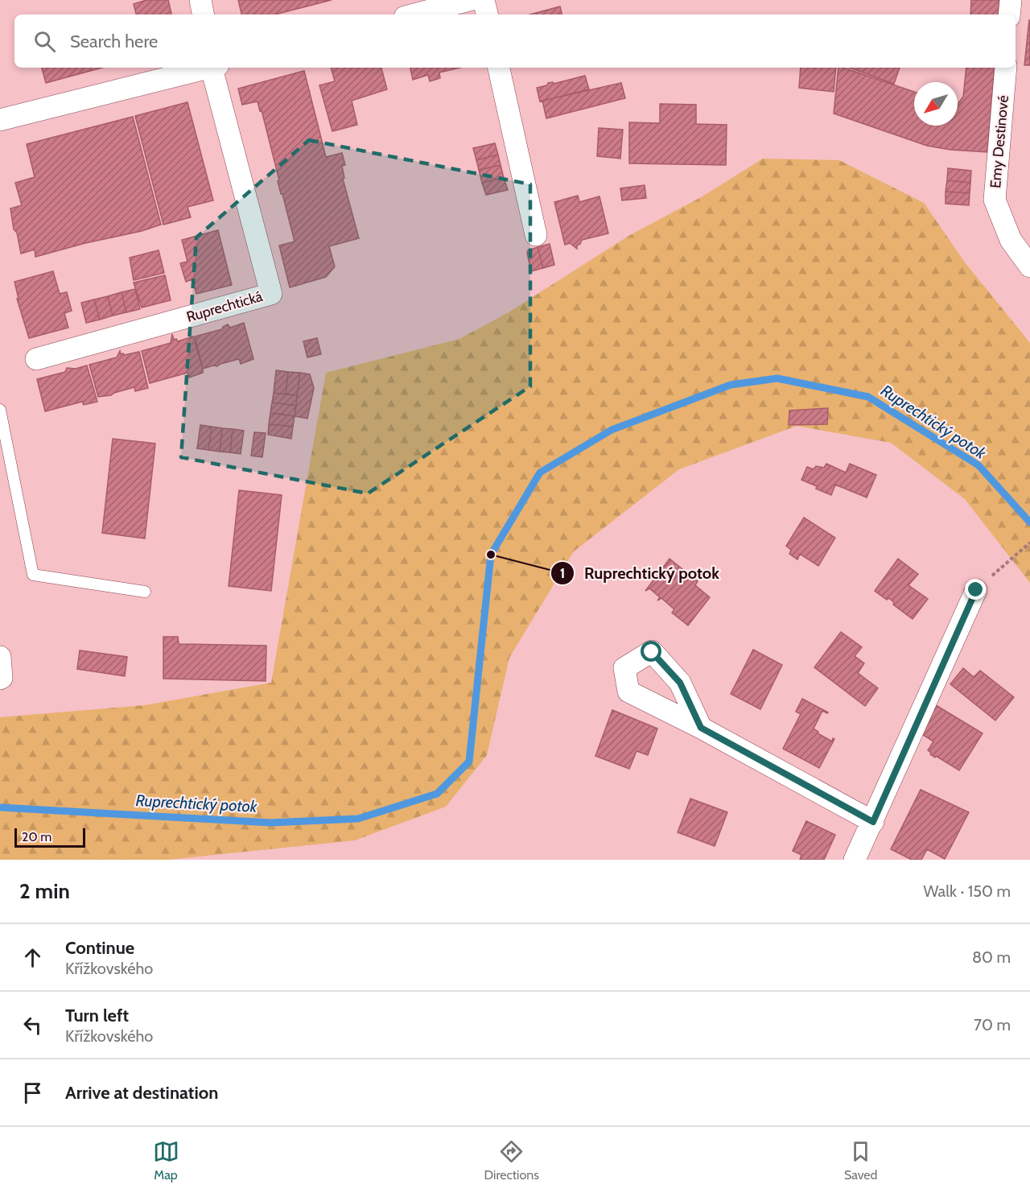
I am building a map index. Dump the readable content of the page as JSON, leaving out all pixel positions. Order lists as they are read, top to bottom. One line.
{"streets":{"street":["Emy Destinové","Ruprechtická"]},"water":["Ruprechtický potok"],"places":["Ruprechtický potok"],"scale_bar":"20 m","north":"bottom left","page":{"search":"Search here","scale":"20 m","heading":["2 min","Walk · 150 m"],"list":[["Continue","Křížkovského","80 m"],["Turn left","Křížkovského","70 m"],"Arrive at destination"],"nav":["Map","Directions","Saved"]}}
